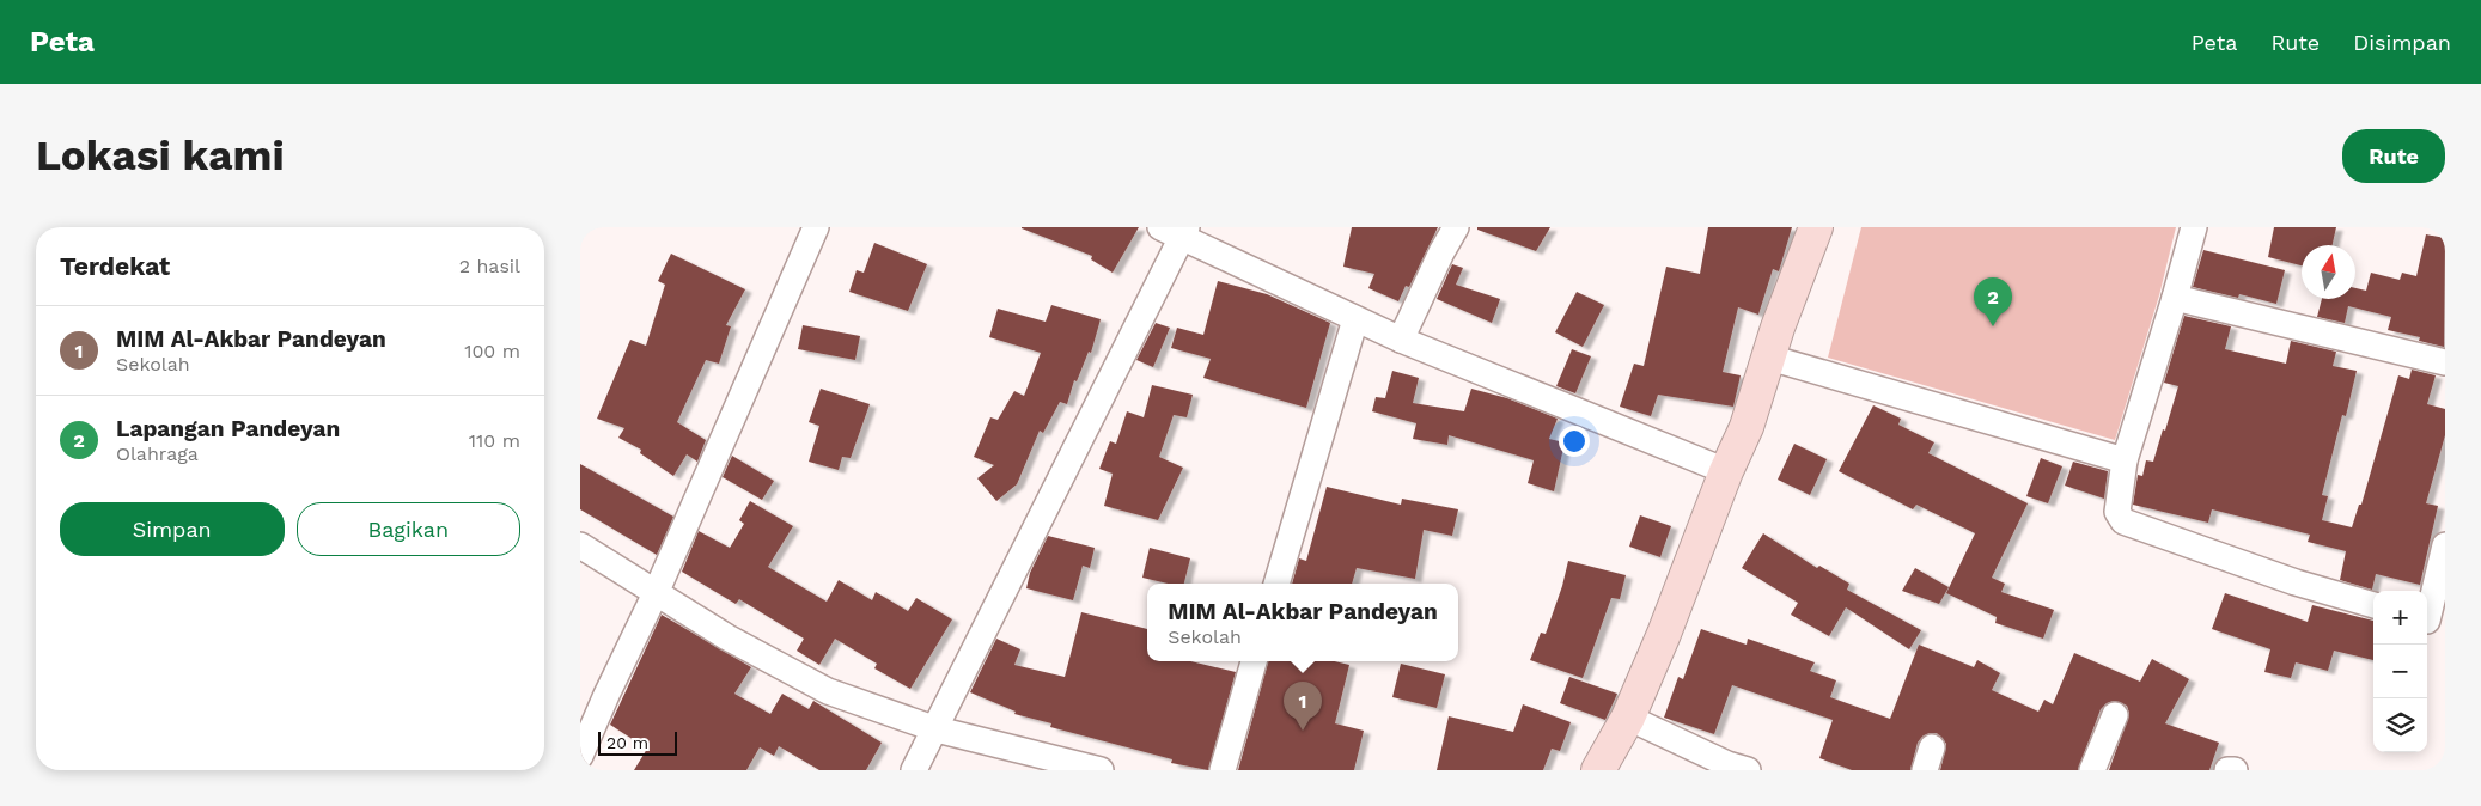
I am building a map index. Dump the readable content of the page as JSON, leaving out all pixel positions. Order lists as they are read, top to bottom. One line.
{"scale_bar":"20 m","north":"top","page":{"header":"Peta","nav":["Peta","Rute","Disimpan"],"buttons":["Rute",["Simpan","Bagikan"]],"title":"Lokasi kami","heading":["Terdekat","2 hasil"],"pins":["2","1"],"list":[{"mark":"1","name":"MIM Al-Akbar Pandeyan","note":"Sekolah","value":"100 m"},{"mark":"2","name":"Lapangan Pandeyan","note":"Olahraga","value":"110 m"}],"popup":["MIM Al-Akbar Pandeyan","Sekolah"],"map_buttons":["+","−"],"scale":"20 m"}}
